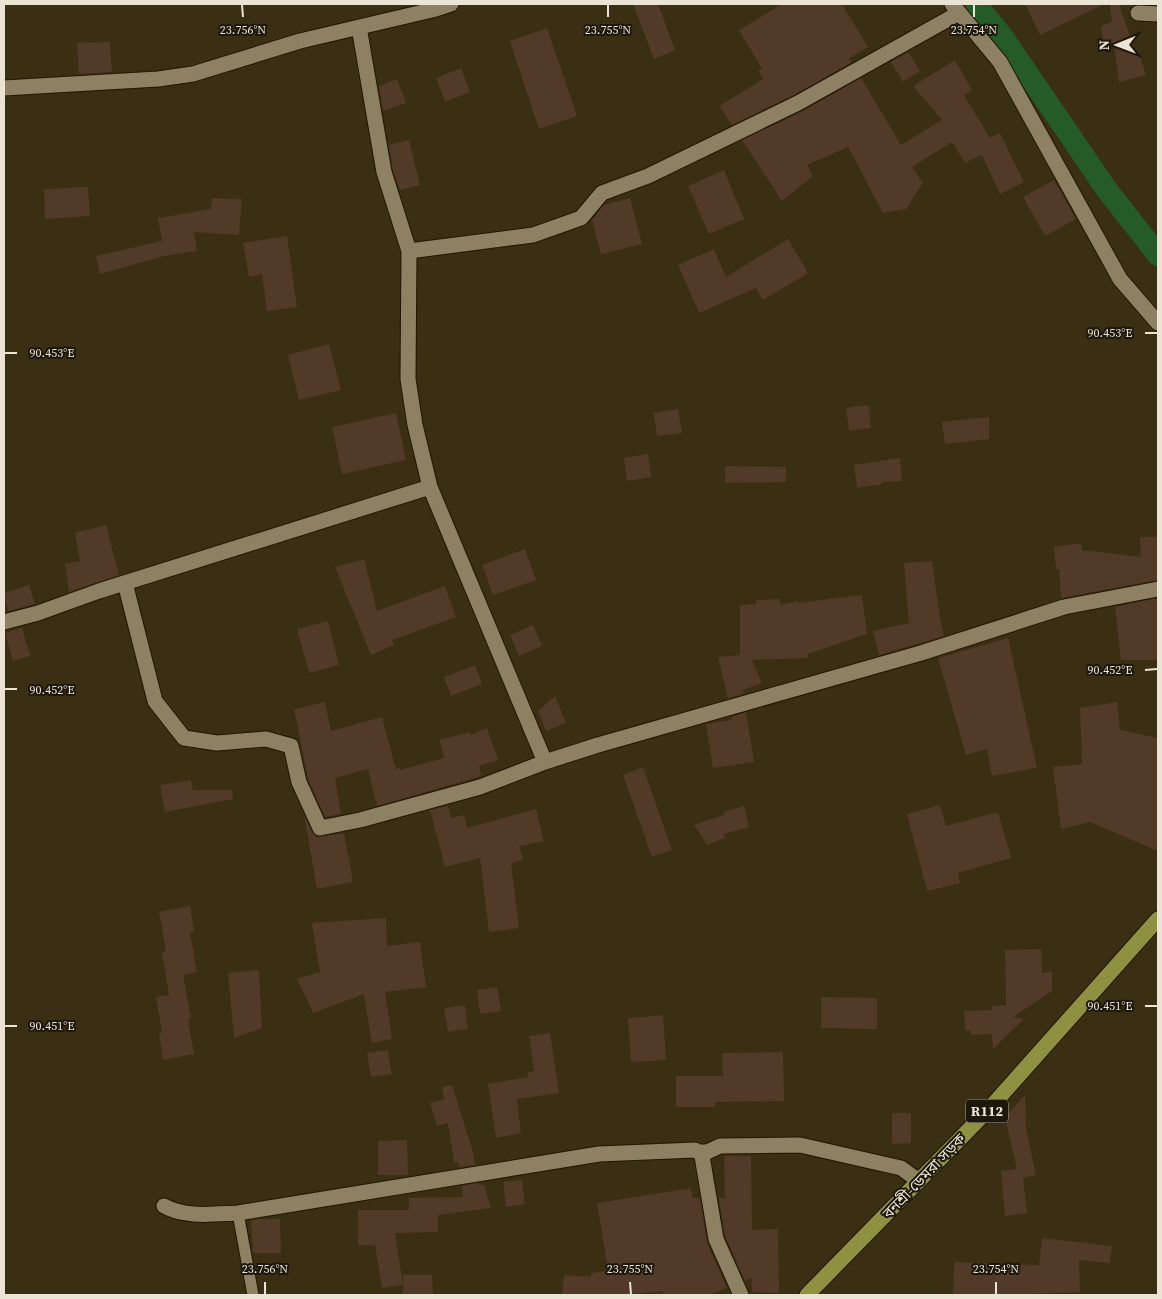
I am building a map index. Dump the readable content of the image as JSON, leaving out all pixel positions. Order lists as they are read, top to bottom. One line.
{"streets":{"main road":["R112","বনশ্রী-ডেমরা সড়ক"]},"north":"left","coordinates":["23.756°N","23.755°N","23.754°N","90.453°E","90.452°E","90.451°E"]}
